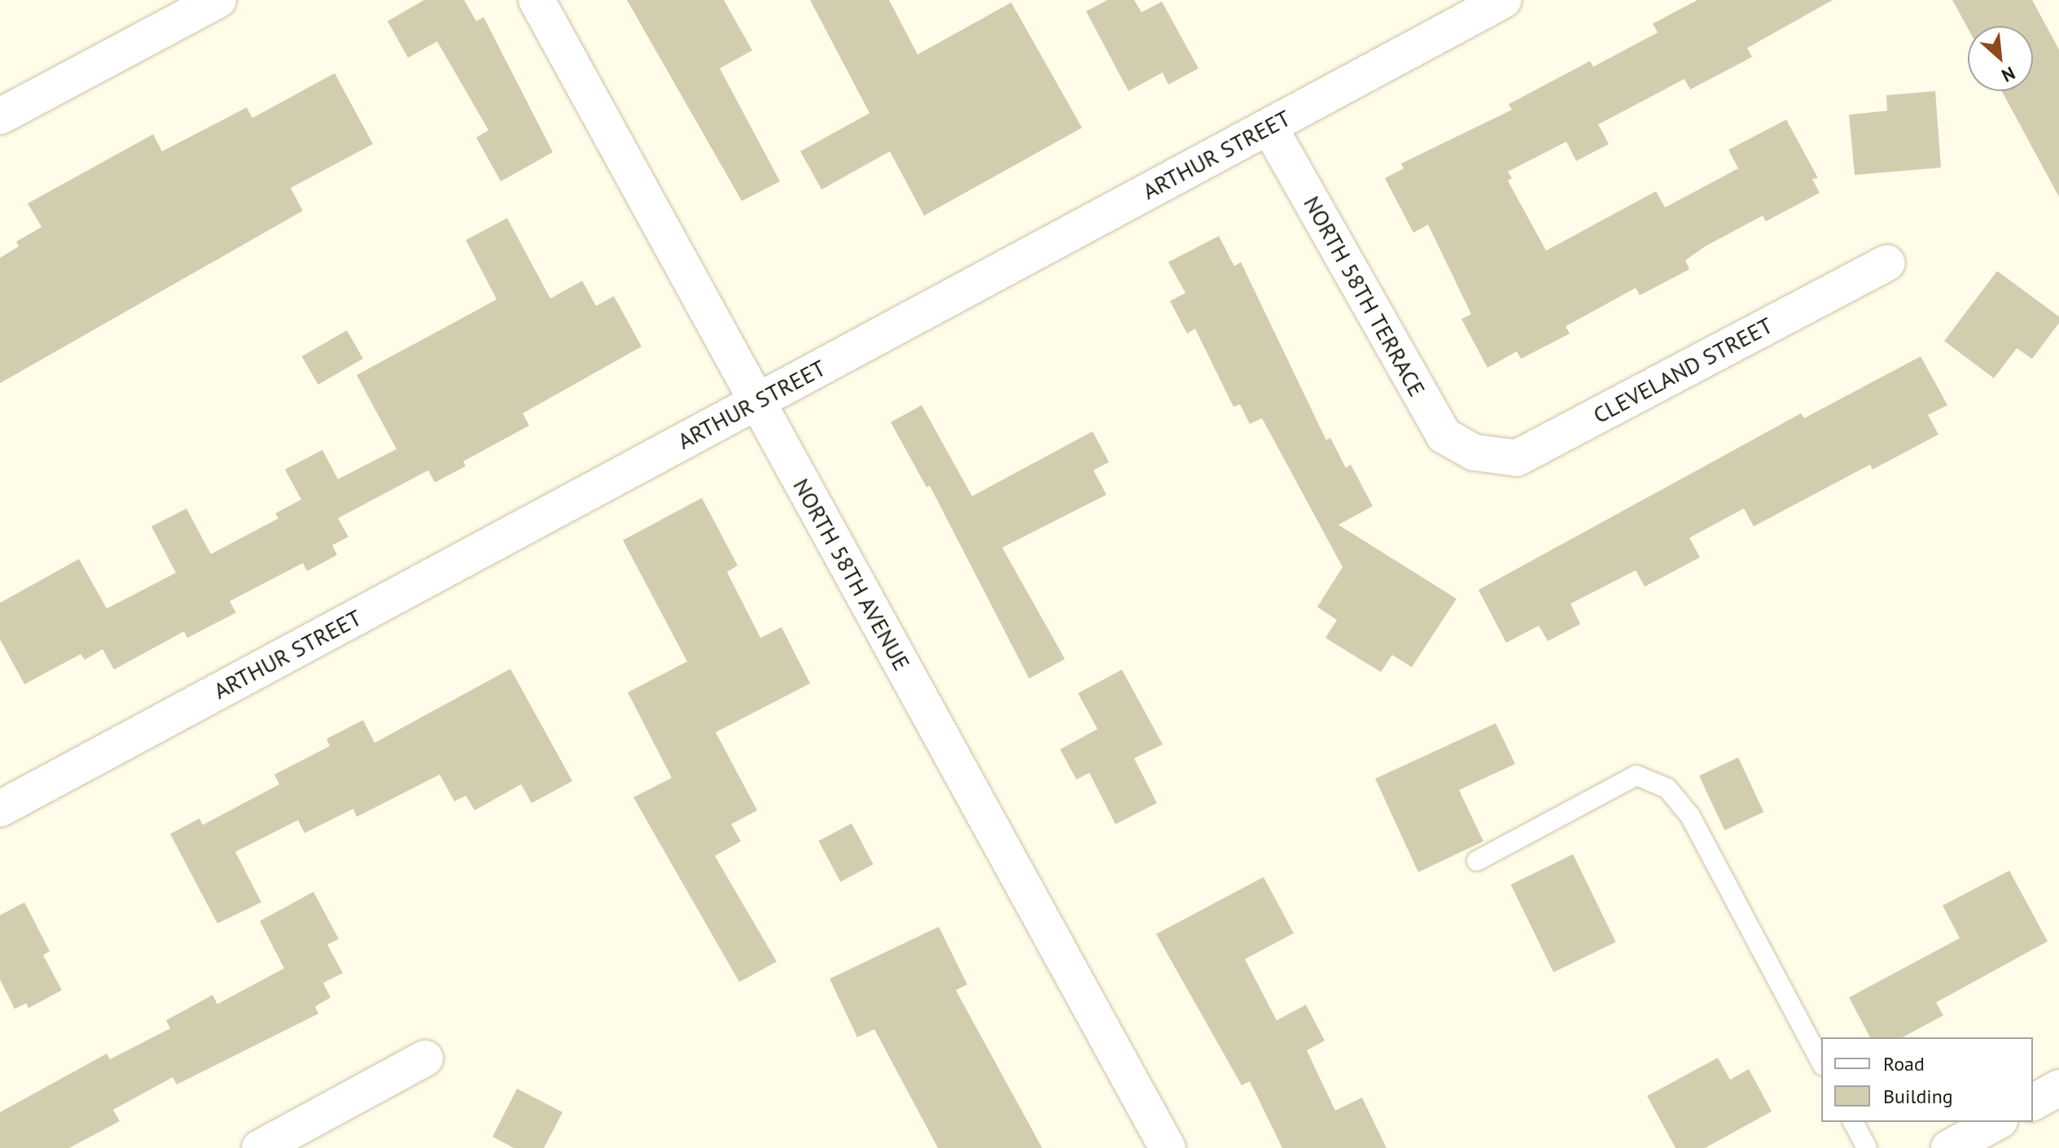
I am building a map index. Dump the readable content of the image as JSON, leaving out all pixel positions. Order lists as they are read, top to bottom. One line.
{"streets":{"street":["ARTHUR STREET","NORTH 58TH TERRACE","CLEVELAND STREET","NORTH 58TH AVENUE"]},"crossings":[["ARTHUR STREET","NORTH 58TH TERRACE"],["ARTHUR STREET","NORTH 58TH AVENUE"],["NORTH 58TH TERRACE","CLEVELAND STREET"]],"legend":["Road","Building"],"north":"bottom right"}
